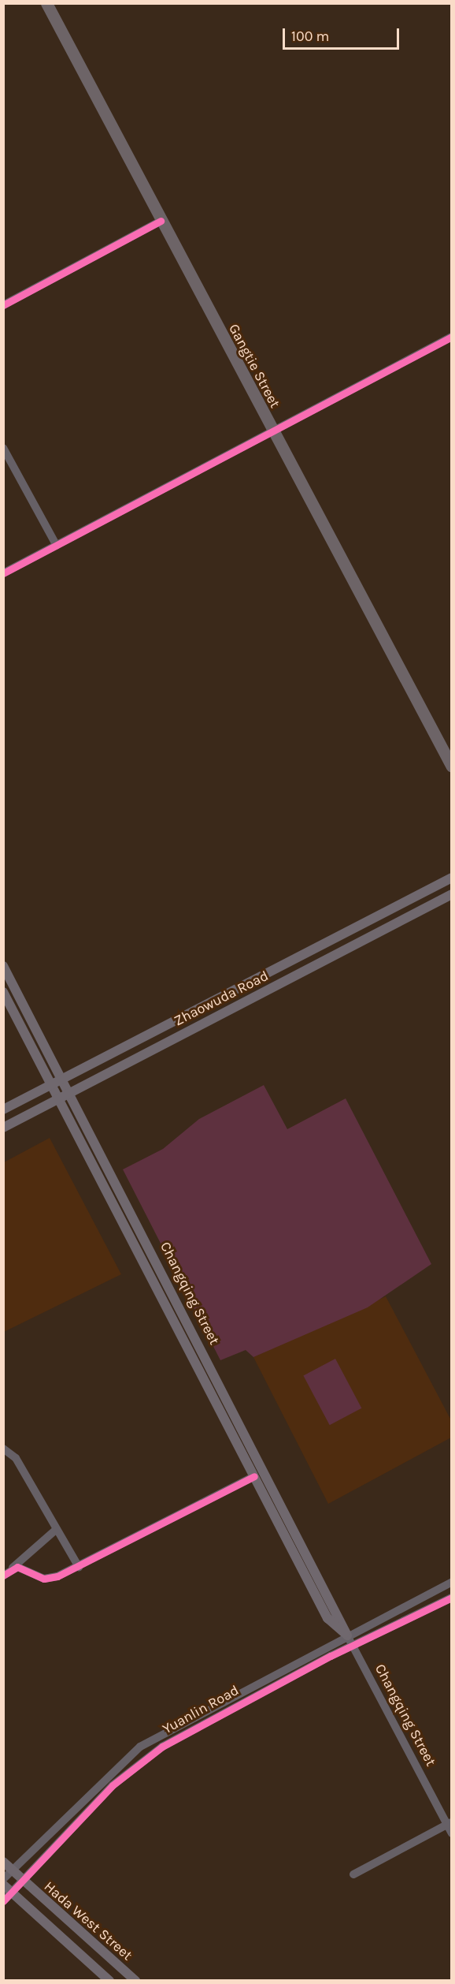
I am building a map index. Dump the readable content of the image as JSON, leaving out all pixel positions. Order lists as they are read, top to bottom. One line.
{"streets":{"highway":["Gangtie Street"],"main road":["Zhaowuda Road","Changqing Street","Hada West Street"],"street":["Yuanlin Road"]},"crossings":[["Zhaowuda Road","Changqing Street"],["Changqing Street","Yuanlin Road"],["Yuanlin Road","Hada West Street"]],"scale_bar":"100 m"}
